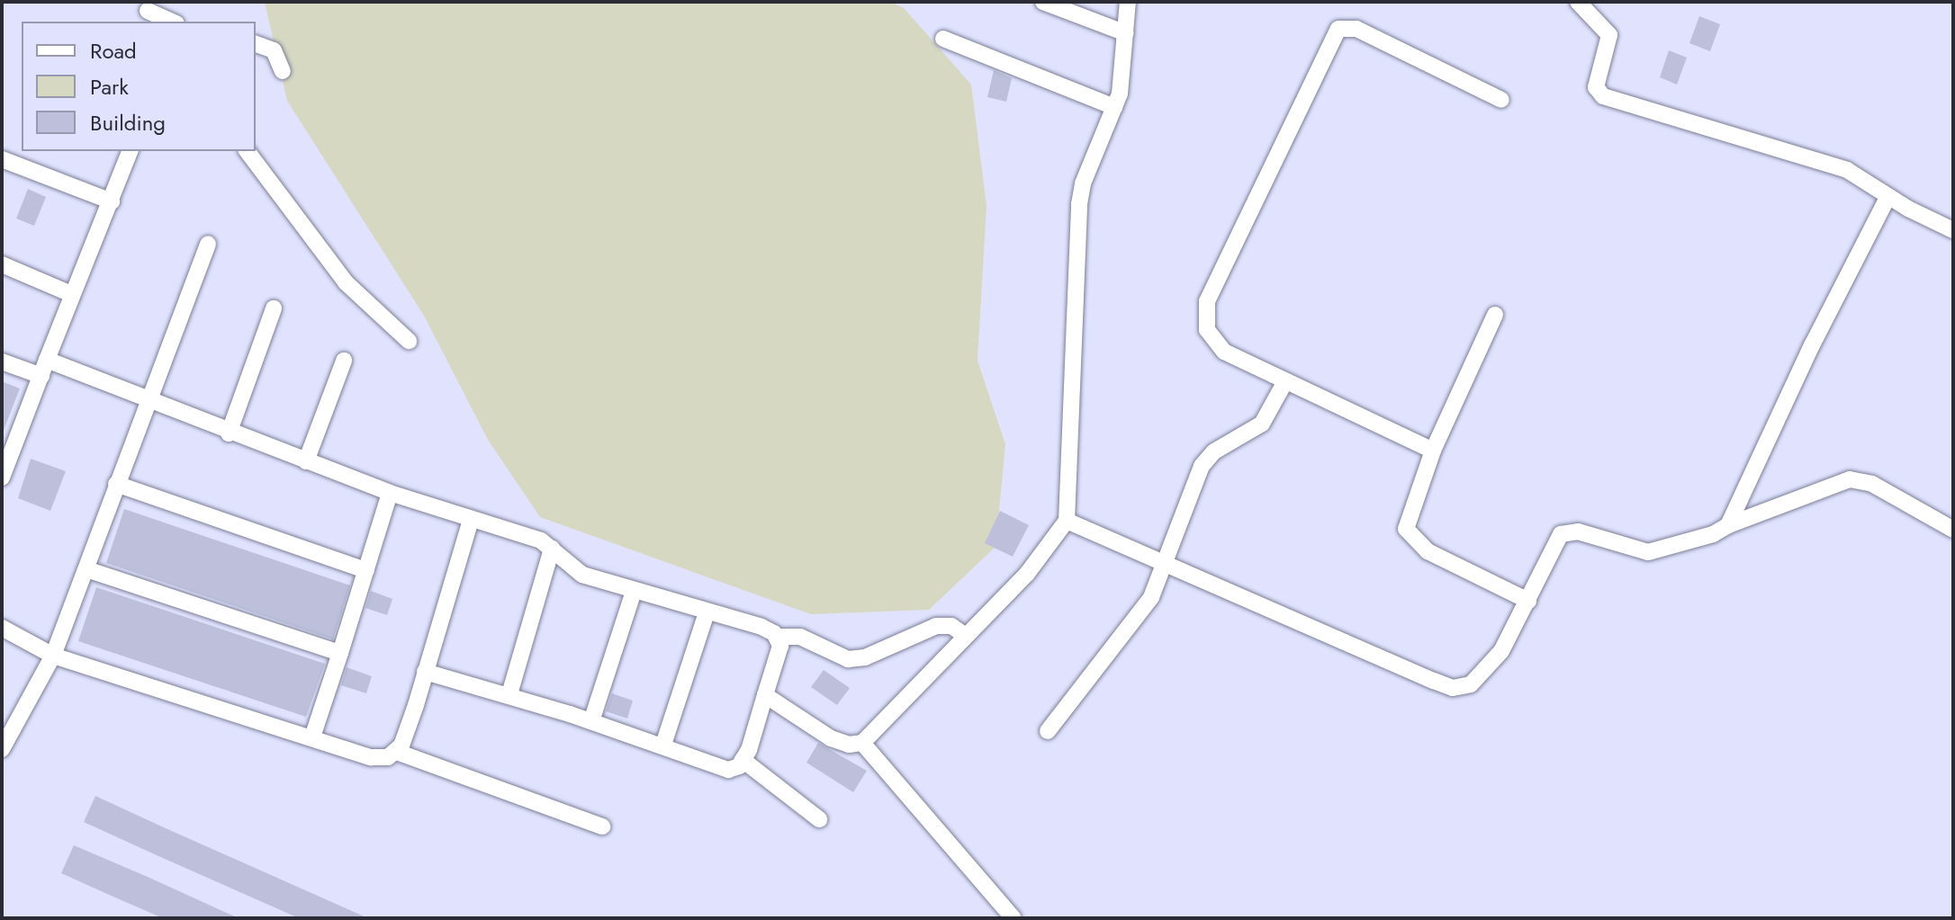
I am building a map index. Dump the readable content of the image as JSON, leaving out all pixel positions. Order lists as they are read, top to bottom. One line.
{"legend":["Road","Park","Building"]}
